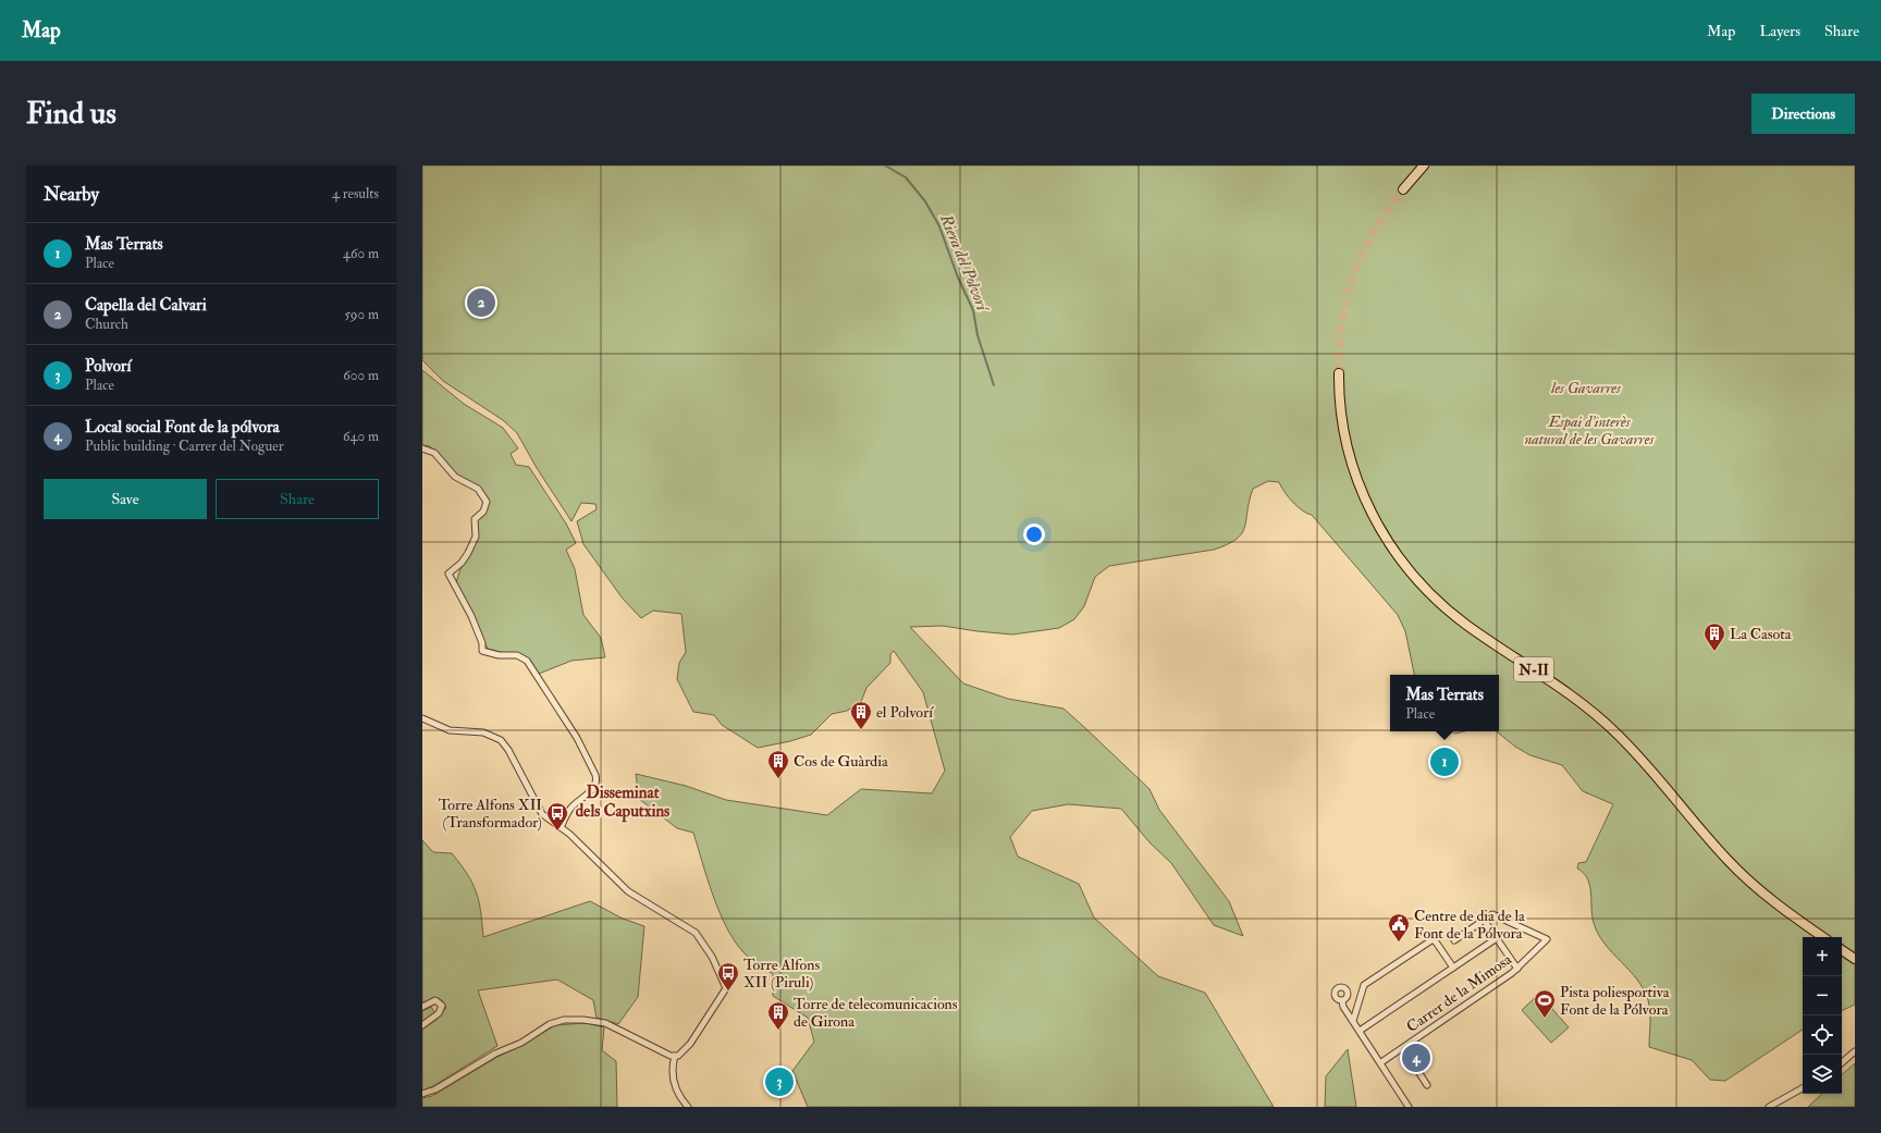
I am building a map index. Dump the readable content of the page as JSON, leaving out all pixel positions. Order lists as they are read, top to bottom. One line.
{"streets":{"highway":["N-II"],"street":["Carrer de la Mimosa"]},"districts":["Disseminat dels Caputxins"],"water":["Riera del Polvorí"],"parks":["les Gavarres","Espai d'interès natural de les Gavarres"],"places":{"building":["La Casota","el Polvorí","Cos de Guàrdia","Torre de telecomunicacions de Girona"],"bus stop":["Torre Alfons XII (Transformador)","Torre Alfons XII (Piruli)"],"public building":["Centre de dia de la Font de la Pólvora"],"sports":["Pista poliesportiva Font de la Pólvora"]},"page":{"header":"Map","nav":["Map","Layers","Share"],"buttons":["Directions",["Save","Share"]],"title":"Find us","heading":["Nearby","4 results"],"list":[{"mark":"1","name":"Mas Terrats","note":"Place","value":"460 m"},{"mark":"2","name":"Capella del Calvari","note":"Church","value":"590 m"},{"mark":"3","name":"Polvorí","note":"Place","value":"600 m"},{"mark":"4","name":"Local social Font de la pólvora","note":"Public building · Carrer del Noguer","value":"640 m"}],"pins":["2","1","4","3"],"popup":["Mas Terrats","Place"],"map_buttons":["+","−"]}}
